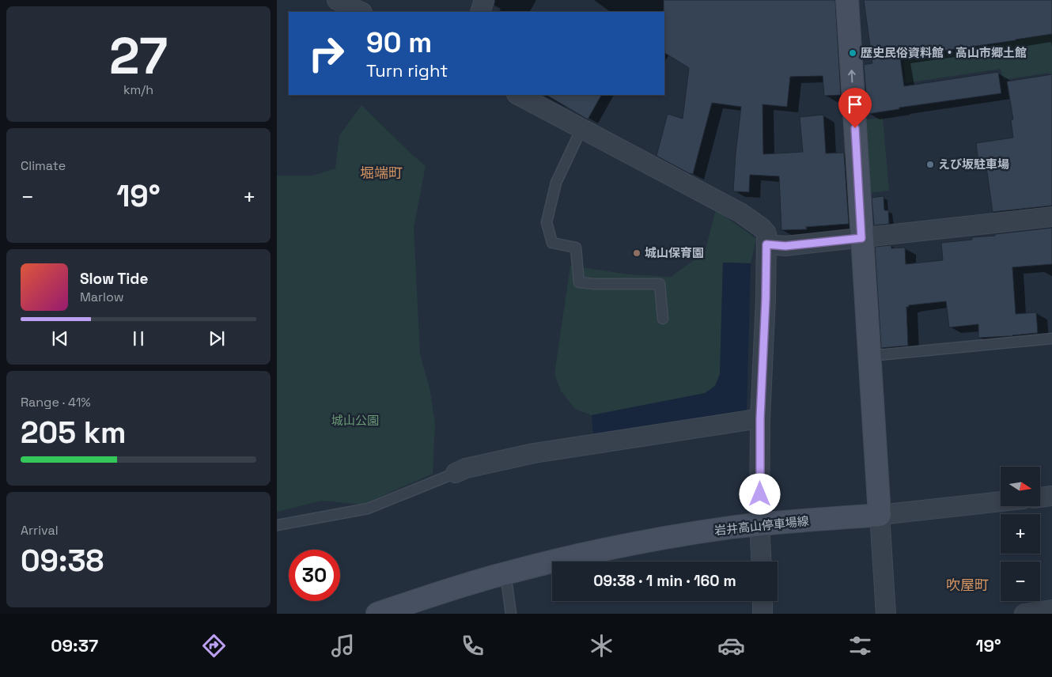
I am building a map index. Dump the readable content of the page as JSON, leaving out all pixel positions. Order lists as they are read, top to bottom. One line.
{"streets":{"main road":["岩井高山停車場線"]},"districts":["堀端町","吹屋町"],"parks":["城山公園"],"places":["歴史民俗資料館・高山市郷土館","えび坂駐車場","城山保育園"],"north":"right","page":{"tile":[["27","km/h"],"Climate",["Range · 41%","205 km"],["Arrival","09:38"]],"turn":["90 m","Turn right"],"heat":["−","19°","+"],"song":["Slow Tide","Marlow"],"map_buttons":["+","−"],"limit":"30","trip":"09:38 · 1 min · 160 m","tabs":["09:37","19°"]}}
